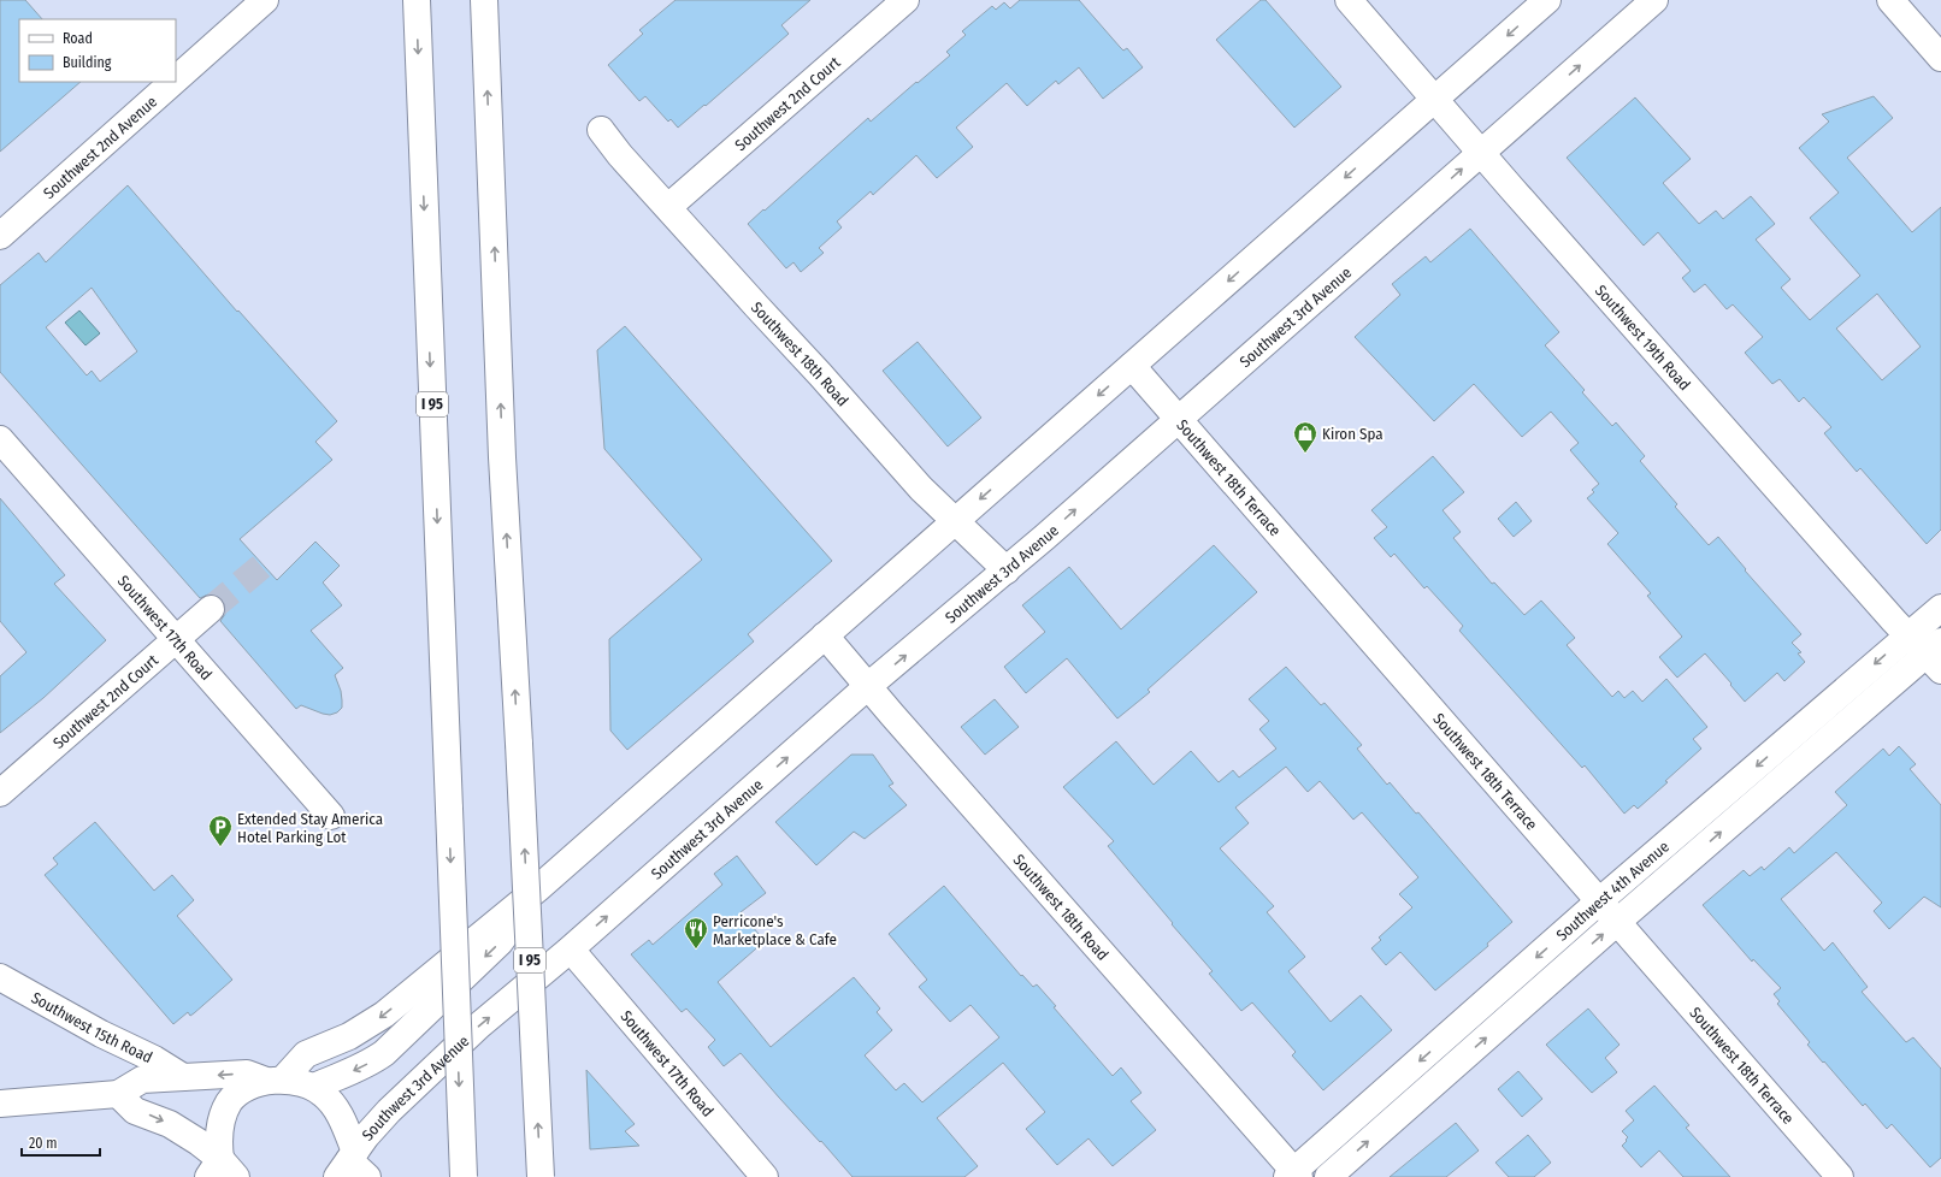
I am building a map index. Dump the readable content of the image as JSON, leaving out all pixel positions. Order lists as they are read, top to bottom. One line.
{"streets":{"main road":["Southwest 2nd Court","Southwest 2nd Avenue","Southwest 3rd Avenue","Southwest 19th Road","Southwest 18th Road","I 95","Southwest 18th Terrace","Southwest 17th Road","Southwest 4th Avenue","Southwest 15th Road"]},"crossings":[["Southwest 2nd Court","Southwest 18th Road"],["Southwest 2nd Court","Southwest 17th Road"],["Southwest 3rd Avenue","Southwest 19th Road"],["Southwest 3rd Avenue","Southwest 18th Road"],["Southwest 3rd Avenue","Southwest 18th Terrace"],["Southwest 3rd Avenue","Southwest 17th Road"],["Southwest 19th Road","Southwest 4th Avenue"],["Southwest 18th Road","Southwest 4th Avenue"],["Southwest 18th Terrace","Southwest 4th Avenue"]],"places":{"shop":["Kiron Spa"],"parking":["Extended Stay America Hotel Parking Lot"],"restaurant":["Perricone's Marketplace & Cafe"]},"legend":["Road","Building"],"scale_bar":"20 m"}
